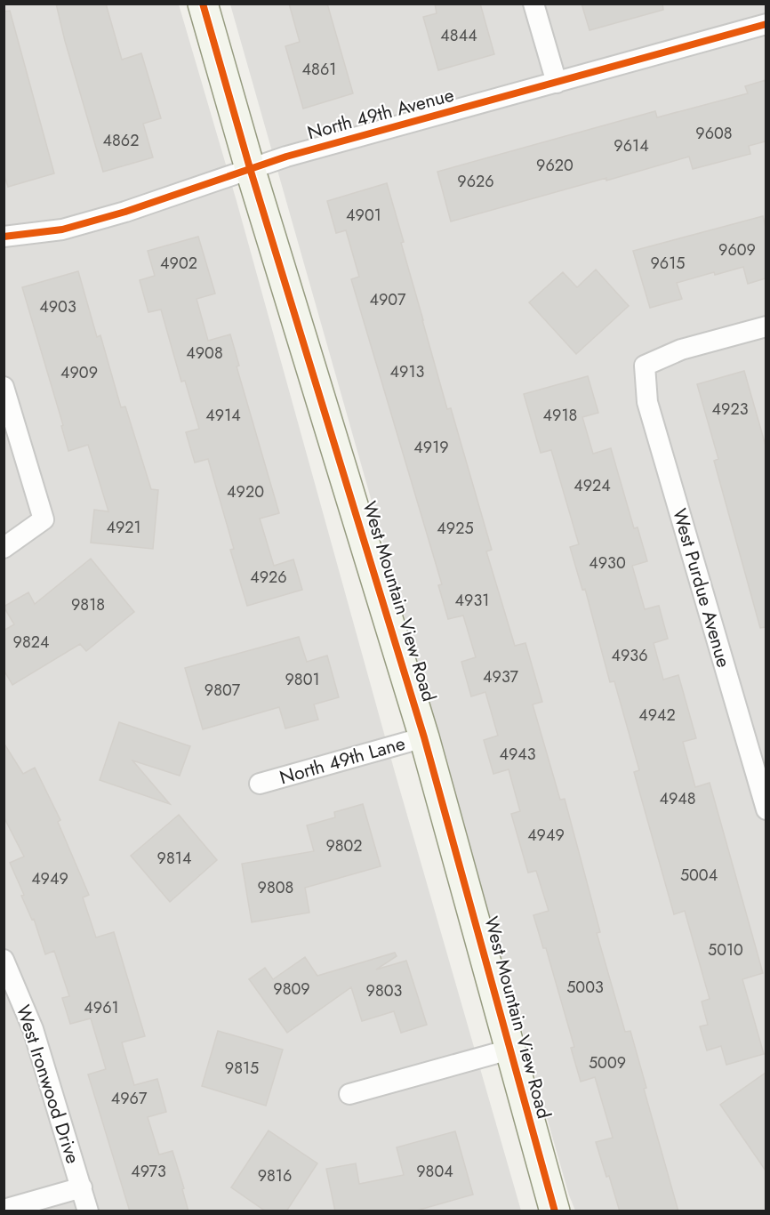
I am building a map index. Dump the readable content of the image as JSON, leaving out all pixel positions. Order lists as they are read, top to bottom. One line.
{"streets":{"street":["North 49th Avenue","West Purdue Avenue","West Mountain View Road","North 49th Lane","West Ironwood Drive"]},"crossings":[["North 49th Avenue","West Mountain View Road"],["West Mountain View Road","North 49th Lane"]],"house_numbers":["4844","4861","9608","4862","9614","9620","9626","4901","9609","4902","9615","4907","4903","4908","4913","4909","4923","4914","4918","4919","4924","4920","4921","4925","4930","4926","4931","9818","9824","4936","4937","9801","9807","4942","4943","4948","4949","9802","9814","5004","4949","9808","5010","5003","9809","9803","4961","5009","9815","4967","4973","9804","9816"]}
